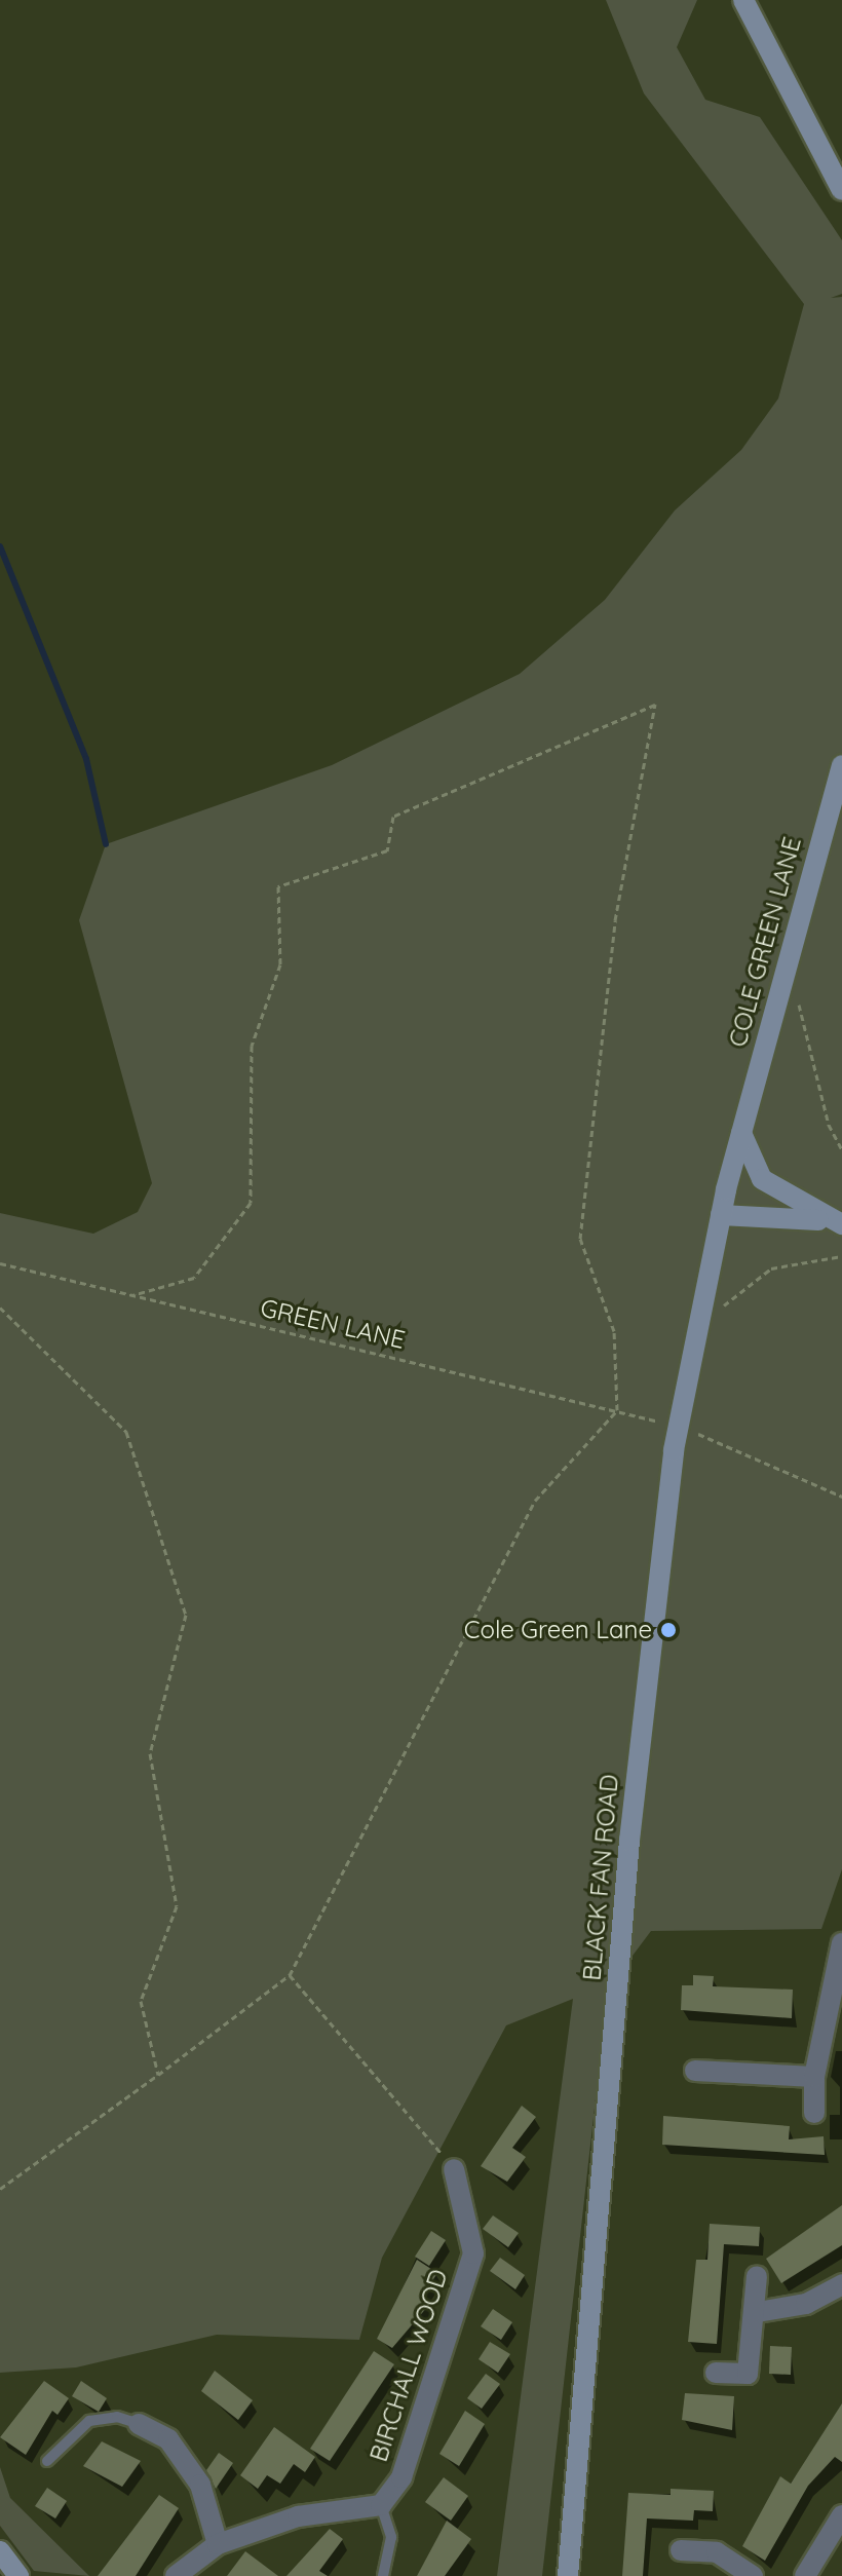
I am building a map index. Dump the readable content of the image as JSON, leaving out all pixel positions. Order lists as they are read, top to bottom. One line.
{"streets":{"main road":["COLE GREEN LANE","BLACK FAN ROAD"],"street":["BIRCHALL WOOD"],"path":["GREEN LANE"]},"crossings":[["COLE GREEN LANE","BLACK FAN ROAD"]],"places":["Cole Green Lane"]}
